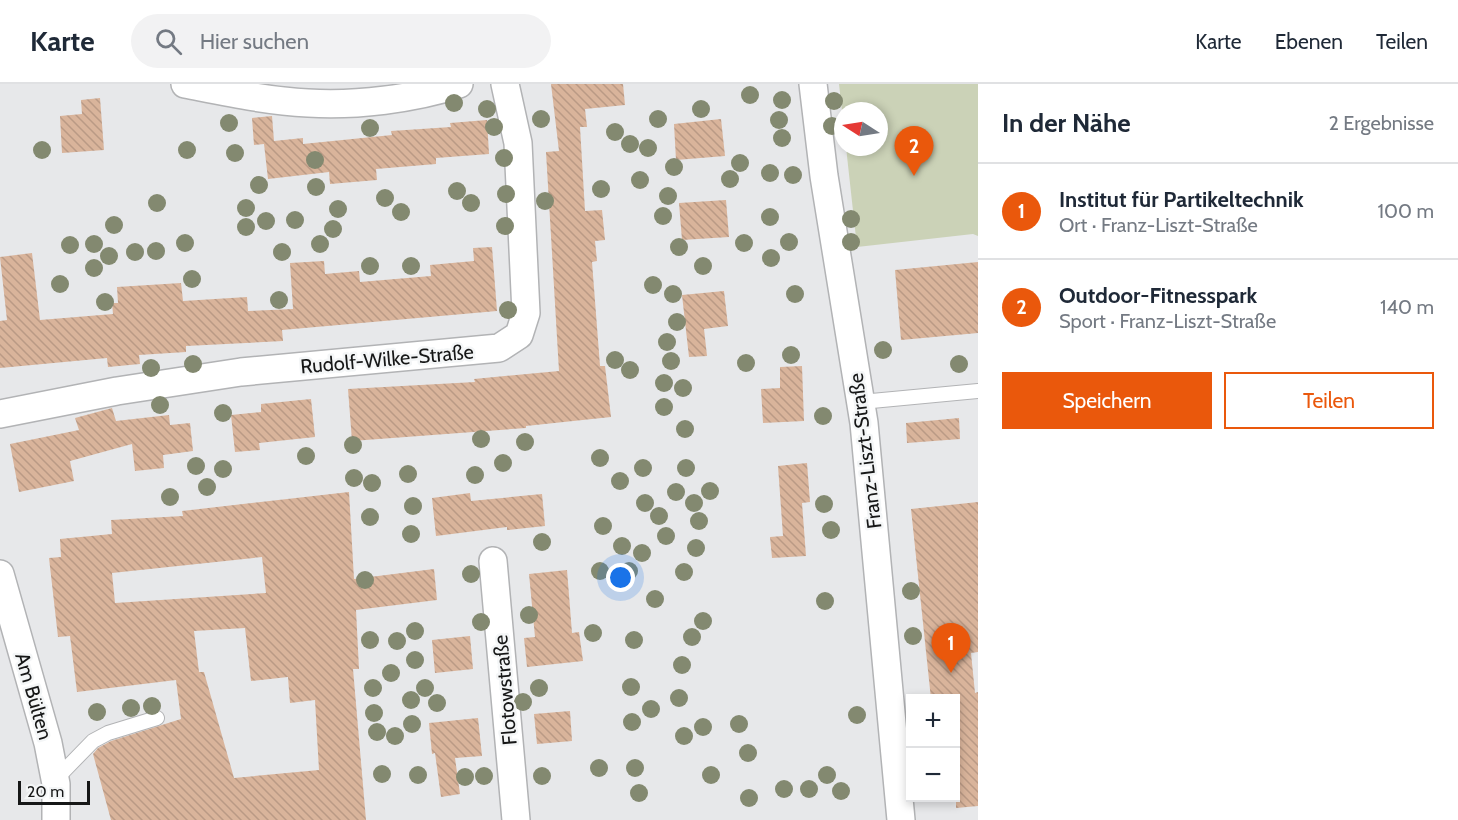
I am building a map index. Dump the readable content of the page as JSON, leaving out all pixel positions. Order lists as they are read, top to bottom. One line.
{"streets":{"street":["Rudolf-Wilke-Straße","Franz-Liszt-Straße","Flotowstraße","Am Bülten"]},"scale_bar":"20 m","north":"left","page":{"header":"Karte","search":"Hier suchen","nav":["Karte","Ebenen","Teilen"],"heading":["In der Nähe","2 Ergebnisse"],"pins":["2","1"],"list":[{"mark":"1","name":"Institut für Partikeltechnik","note":"Ort · Franz-Liszt-Straße","value":"100 m"},{"mark":"2","name":"Outdoor-Fitnesspark","note":"Sport · Franz-Liszt-Straße","value":"140 m"}],"buttons":["Speichern","Teilen"],"map_buttons":["+","−"],"scale":"20 m"}}
